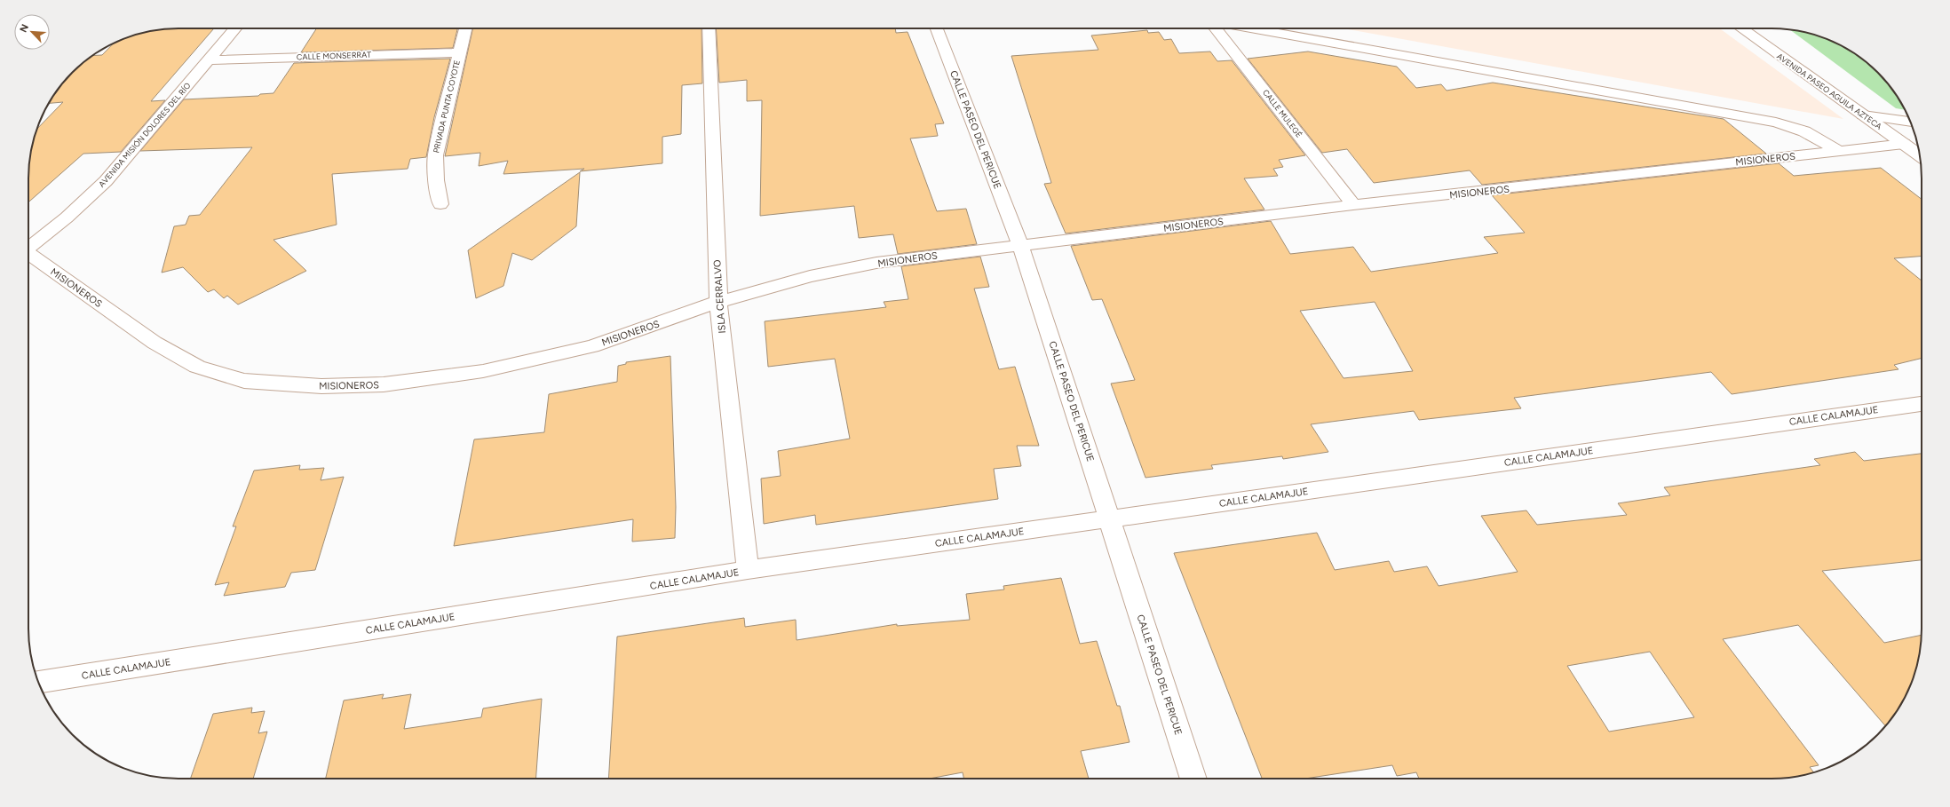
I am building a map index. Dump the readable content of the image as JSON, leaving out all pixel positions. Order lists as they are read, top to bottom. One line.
{"streets":{"street":["CALLE MONSERRAT","AVENIDA PASEO AGUILA AZTECA","PRIVADA PUNTA COYOTE","CALLE MULEGÉ","CALLE PASEO DEL PERICUE","AVENIDA MISIÓN DOLORES DEL RÍO","MISIONEROS","ISLA CERRALVO","CALLE CALAMAJUE"]},"crossings":[["CALLE MONSERRAT","PRIVADA PUNTA COYOTE"],["CALLE MONSERRAT","AVENIDA MISIÓN DOLORES DEL RÍO"],["AVENIDA PASEO AGUILA AZTECA","MISIONEROS"],["CALLE MULEGÉ","MISIONEROS"],["CALLE PASEO DEL PERICUE","MISIONEROS"],["CALLE PASEO DEL PERICUE","CALLE CALAMAJUE"],["MISIONEROS","ISLA CERRALVO"],["ISLA CERRALVO","CALLE CALAMAJUE"]],"north":"top left"}
